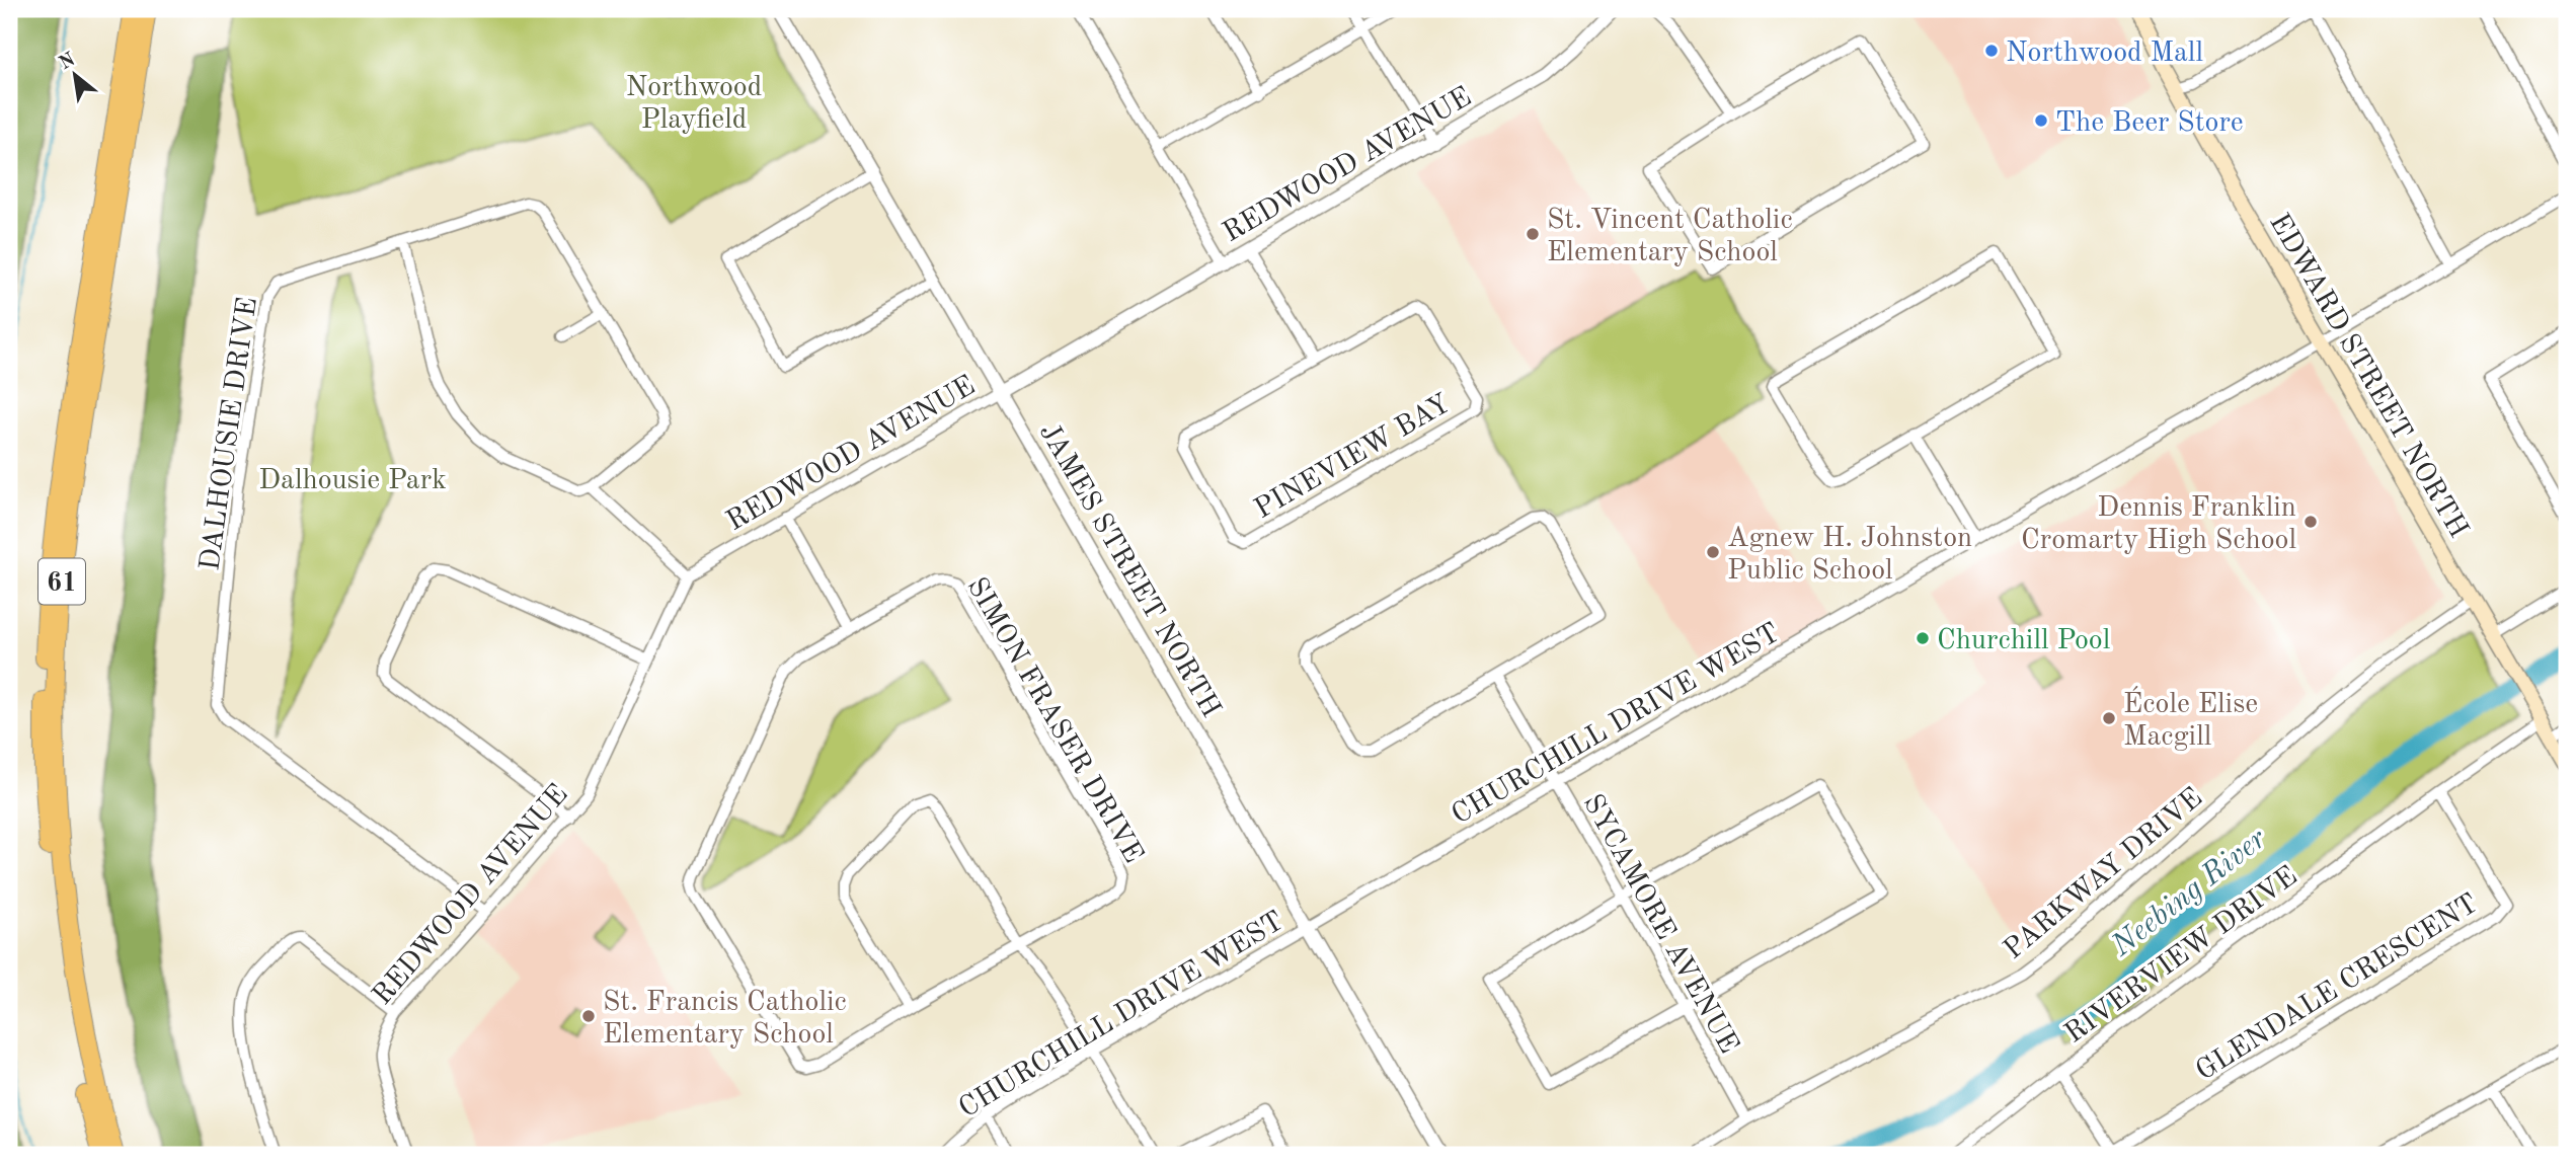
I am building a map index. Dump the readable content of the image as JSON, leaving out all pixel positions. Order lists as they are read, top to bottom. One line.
{"streets":{"highway":["61"],"main road":["EDWARD STREET NORTH"],"street":["REDWOOD AVENUE","DALHOUSIE DRIVE","PINEVIEW BAY","JAMES STREET NORTH","SIMON FRASER DRIVE","CHURCHILL DRIVE WEST","PARKWAY DRIVE","SYCAMORE AVENUE","RIVERVIEW DRIVE","GLENDALE CRESCENT"]},"crossings":[["REDWOOD AVENUE","DALHOUSIE DRIVE"],["REDWOOD AVENUE","JAMES STREET NORTH"],["EDWARD STREET NORTH","CHURCHILL DRIVE WEST"],["EDWARD STREET NORTH","PARKWAY DRIVE"],["EDWARD STREET NORTH","RIVERVIEW DRIVE"],["JAMES STREET NORTH","CHURCHILL DRIVE WEST"],["CHURCHILL DRIVE WEST","SYCAMORE AVENUE"],["PARKWAY DRIVE","SYCAMORE AVENUE"],["RIVERVIEW DRIVE","GLENDALE CRESCENT"]],"water":["Neebing River"],"parks":["Northwood Playfield","Dalhousie Park"],"places":["Northwood Mall","The Beer Store","St. Vincent Catholic Elementary School","Dennis Franklin Cromarty High School","Agnew H. Johnston Public School","Churchill Pool","École Elise Macgill","St. Francis Catholic Elementary School"],"north":"top left"}
